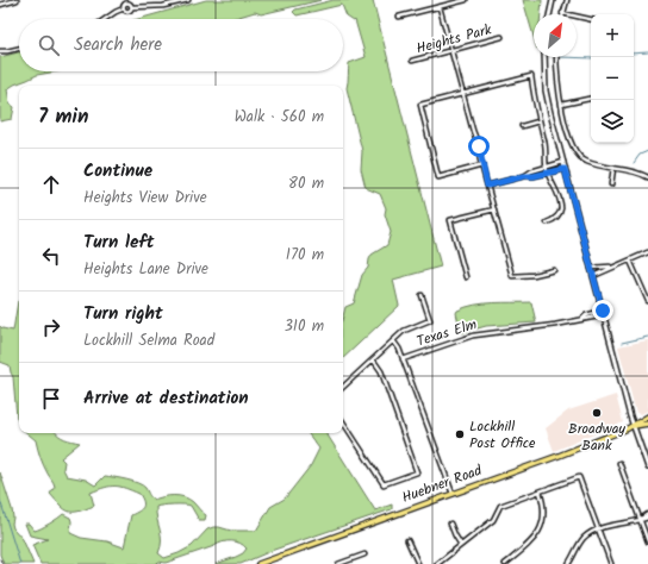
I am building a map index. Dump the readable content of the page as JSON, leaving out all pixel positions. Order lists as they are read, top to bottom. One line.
{"streets":{"main road":["Huebner Road"],"street":["Heights Park","Texas Elm"]},"crossings":[["Texas Elm","Huebner Road"]],"places":["Broadway Bank","Lockhill Post Office"],"north":"top right","page":{"map_buttons":["+","−"],"search":"Search here","heading":["7 min","Walk · 560 m"],"list":[["Continue","Heights View Drive","80 m"],["Turn left","Heights Lane Drive","170 m"],["Turn right","Lockhill Selma Road","310 m"],"Arrive at destination"]}}
